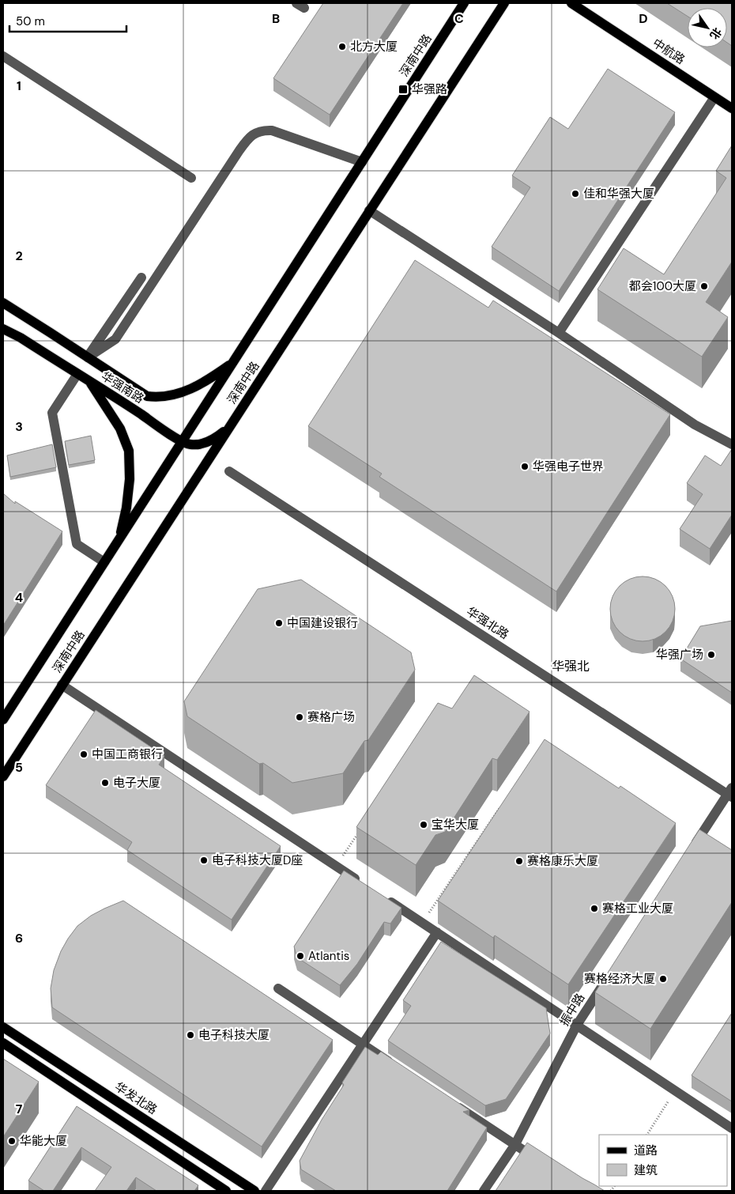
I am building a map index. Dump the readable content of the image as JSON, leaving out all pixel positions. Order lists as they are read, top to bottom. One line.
{"streets":{"main road":["中航路","深南中路","华强南路","华发北路"],"street":["华强北路","振中路"]},"crossings":[["深南中路","华强南路"]],"districts":["华强北"],"places":{"other":["北方大厦","佳和华强大厦","都会100大厦","华强电子世界","中国建设银行","华强广场","赛格广场","中国工商银行","电子大厦","宝华大厦","电子科技大厦D座","赛格康乐大厦","赛格工业大厦","Atlantis","赛格经济大厦","电子科技大厦","华能大厦"],"transit":["华强路"]},"legend":["道路","建筑"],"scale_bar":"50 m","north":"bottom right","grid":{"columns":["B","C","D"],"rows":["1","2","3","4","5","6","7"]}}
